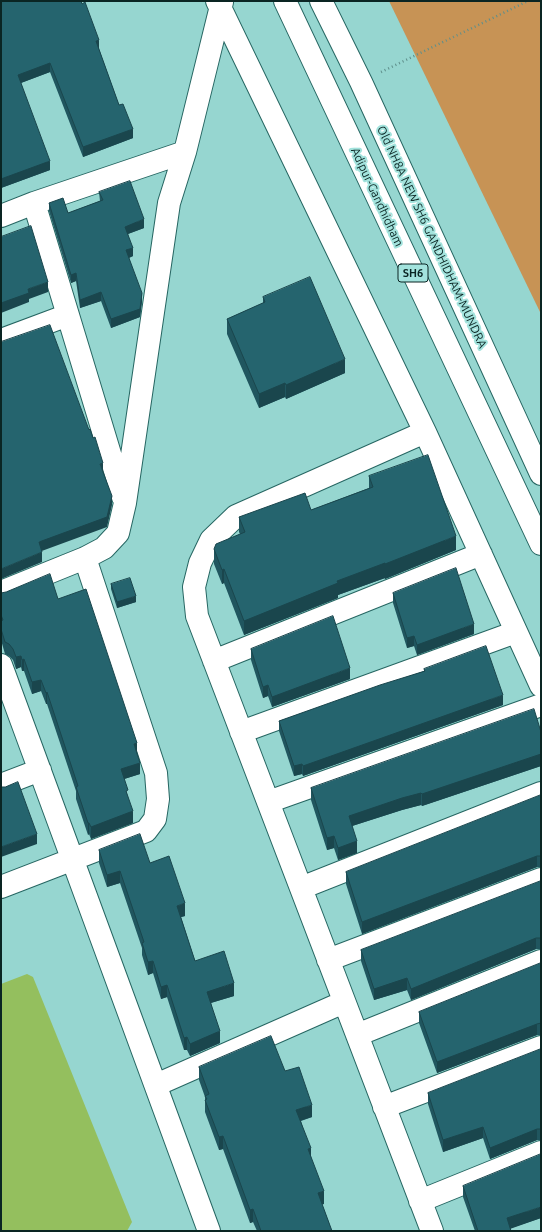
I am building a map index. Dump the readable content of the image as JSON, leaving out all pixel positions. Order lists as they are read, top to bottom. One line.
{"streets":{"street":["Adipur-Gandhidham","Old NH8A NEW SH6 GANDHIDHAM-MUNDRA","SH6"]}}
